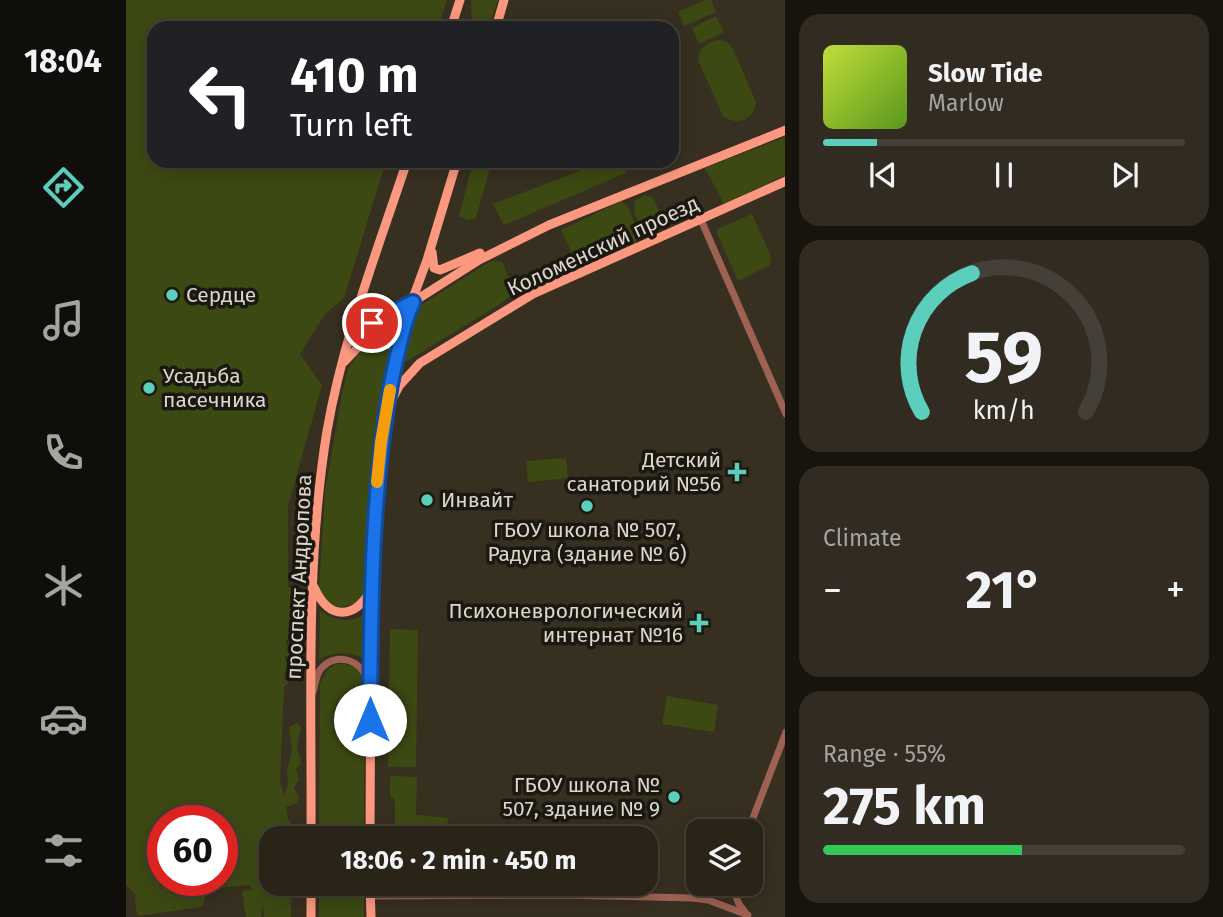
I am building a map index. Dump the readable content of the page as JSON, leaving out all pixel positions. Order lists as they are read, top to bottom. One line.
{"streets":{"main road":["Коломенский проезд","проспект Андропова"]},"crossings":[["Коломенский проезд","проспект Андропова"]],"places":{"other":["Сердце","Усадьба пасечника","Инвайт","ГБОУ школа № 507, Радуга (здание № 6)","ГБОУ школа № 507, здание № 9"],"health":["Детский санаторий №56","Психоневрологический интернат №16"]},"page":{"tabs":"18:04","turn":["410 m","Turn left"],"song":["Slow Tide","Marlow"],"tile":["Climate",["Range · 55%","275 km"]],"heat":["−","21°","+"],"limit":"60","trip":"18:06 · 2 min · 450 m","gauge":["59","km/h"]}}
